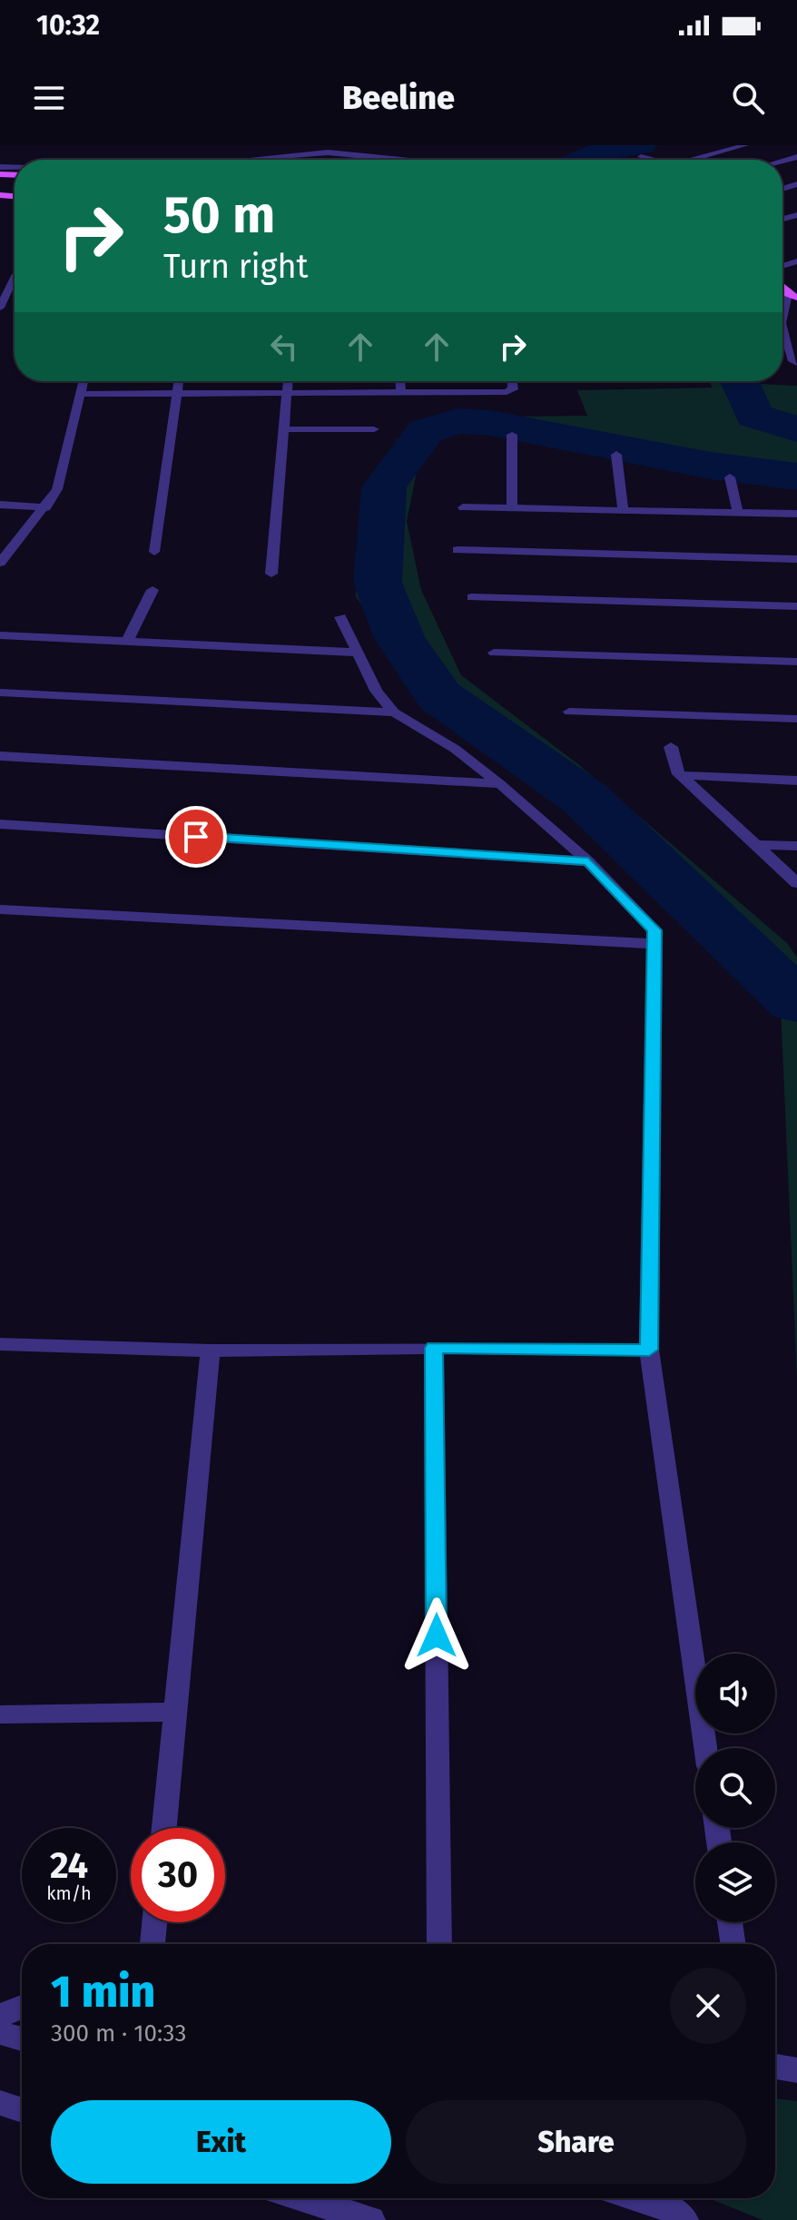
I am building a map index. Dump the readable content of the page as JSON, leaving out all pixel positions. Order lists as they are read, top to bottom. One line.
{"page":{"status":"10:32","header":"Beeline","turn":["50 m","Turn right"],"speed":"24 km/h","limit":"30","heading":["1 min","300 m · 10:33"],"buttons":["Exit","Share"]}}
